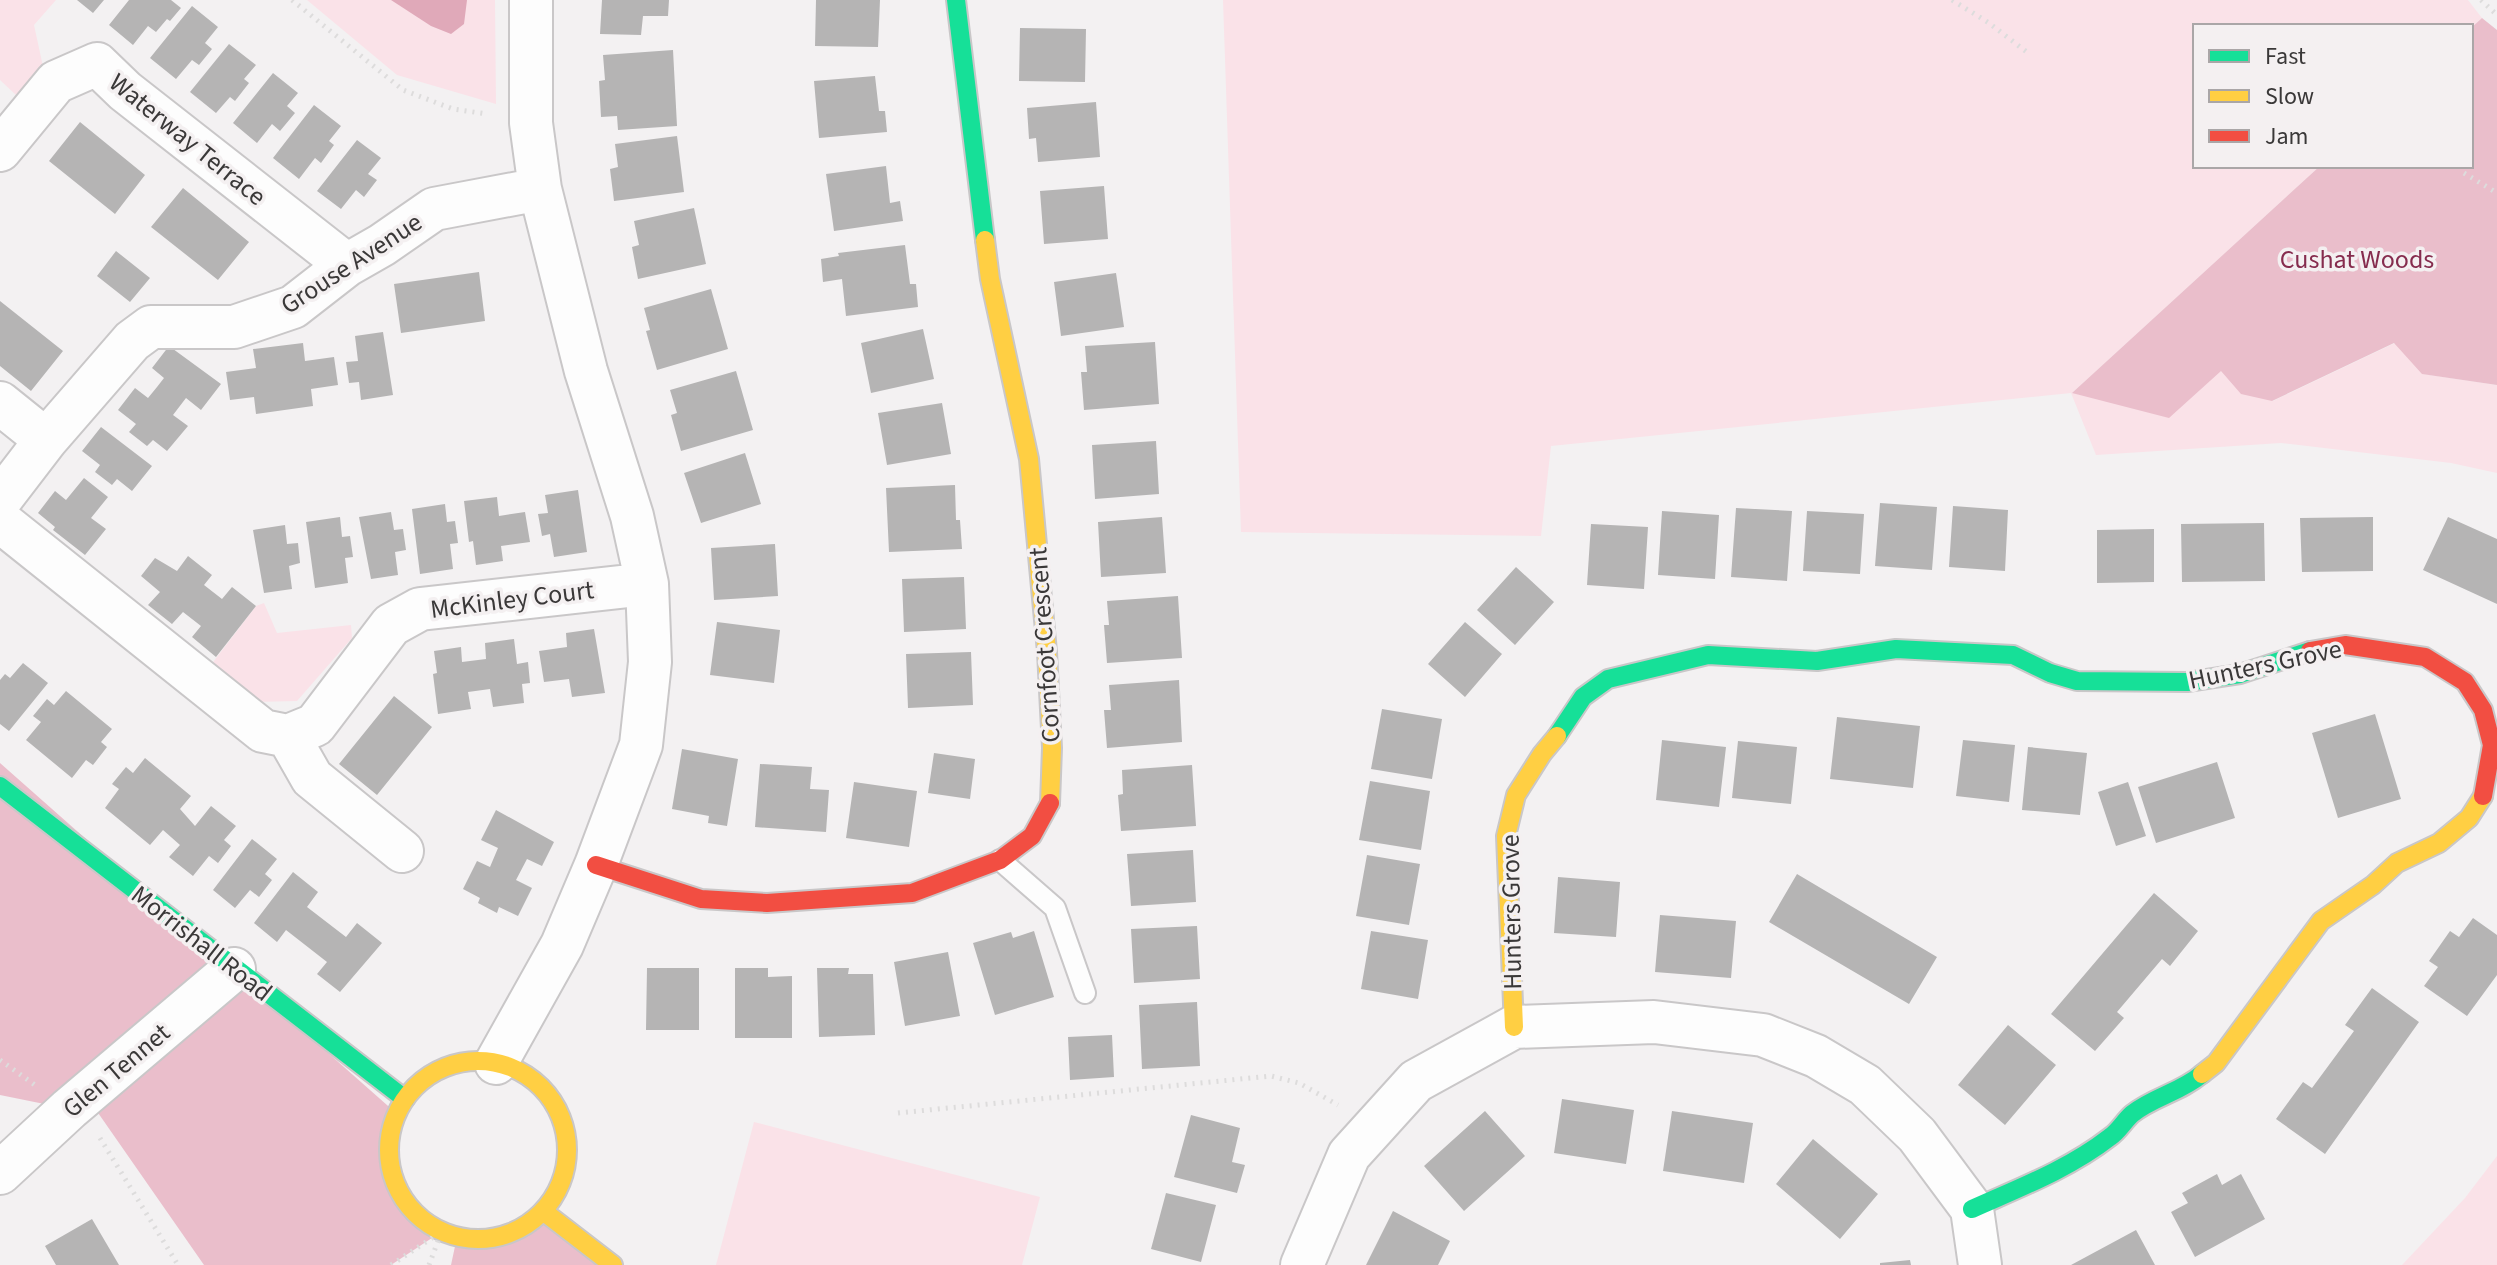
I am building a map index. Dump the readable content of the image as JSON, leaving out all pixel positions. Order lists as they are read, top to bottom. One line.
{"streets":{"street":["Waterway Terrace","Grouse Avenue","McKinley Court","Cornfoot Crescent","Hunters Grove","Morrishall Road","Glen Tennet"]},"crossings":[["Waterway Terrace","Grouse Avenue"],["Morrishall Road","Glen Tennet"]],"parks":["Cushat Woods"],"legend":["Fast","Slow","Jam"]}
